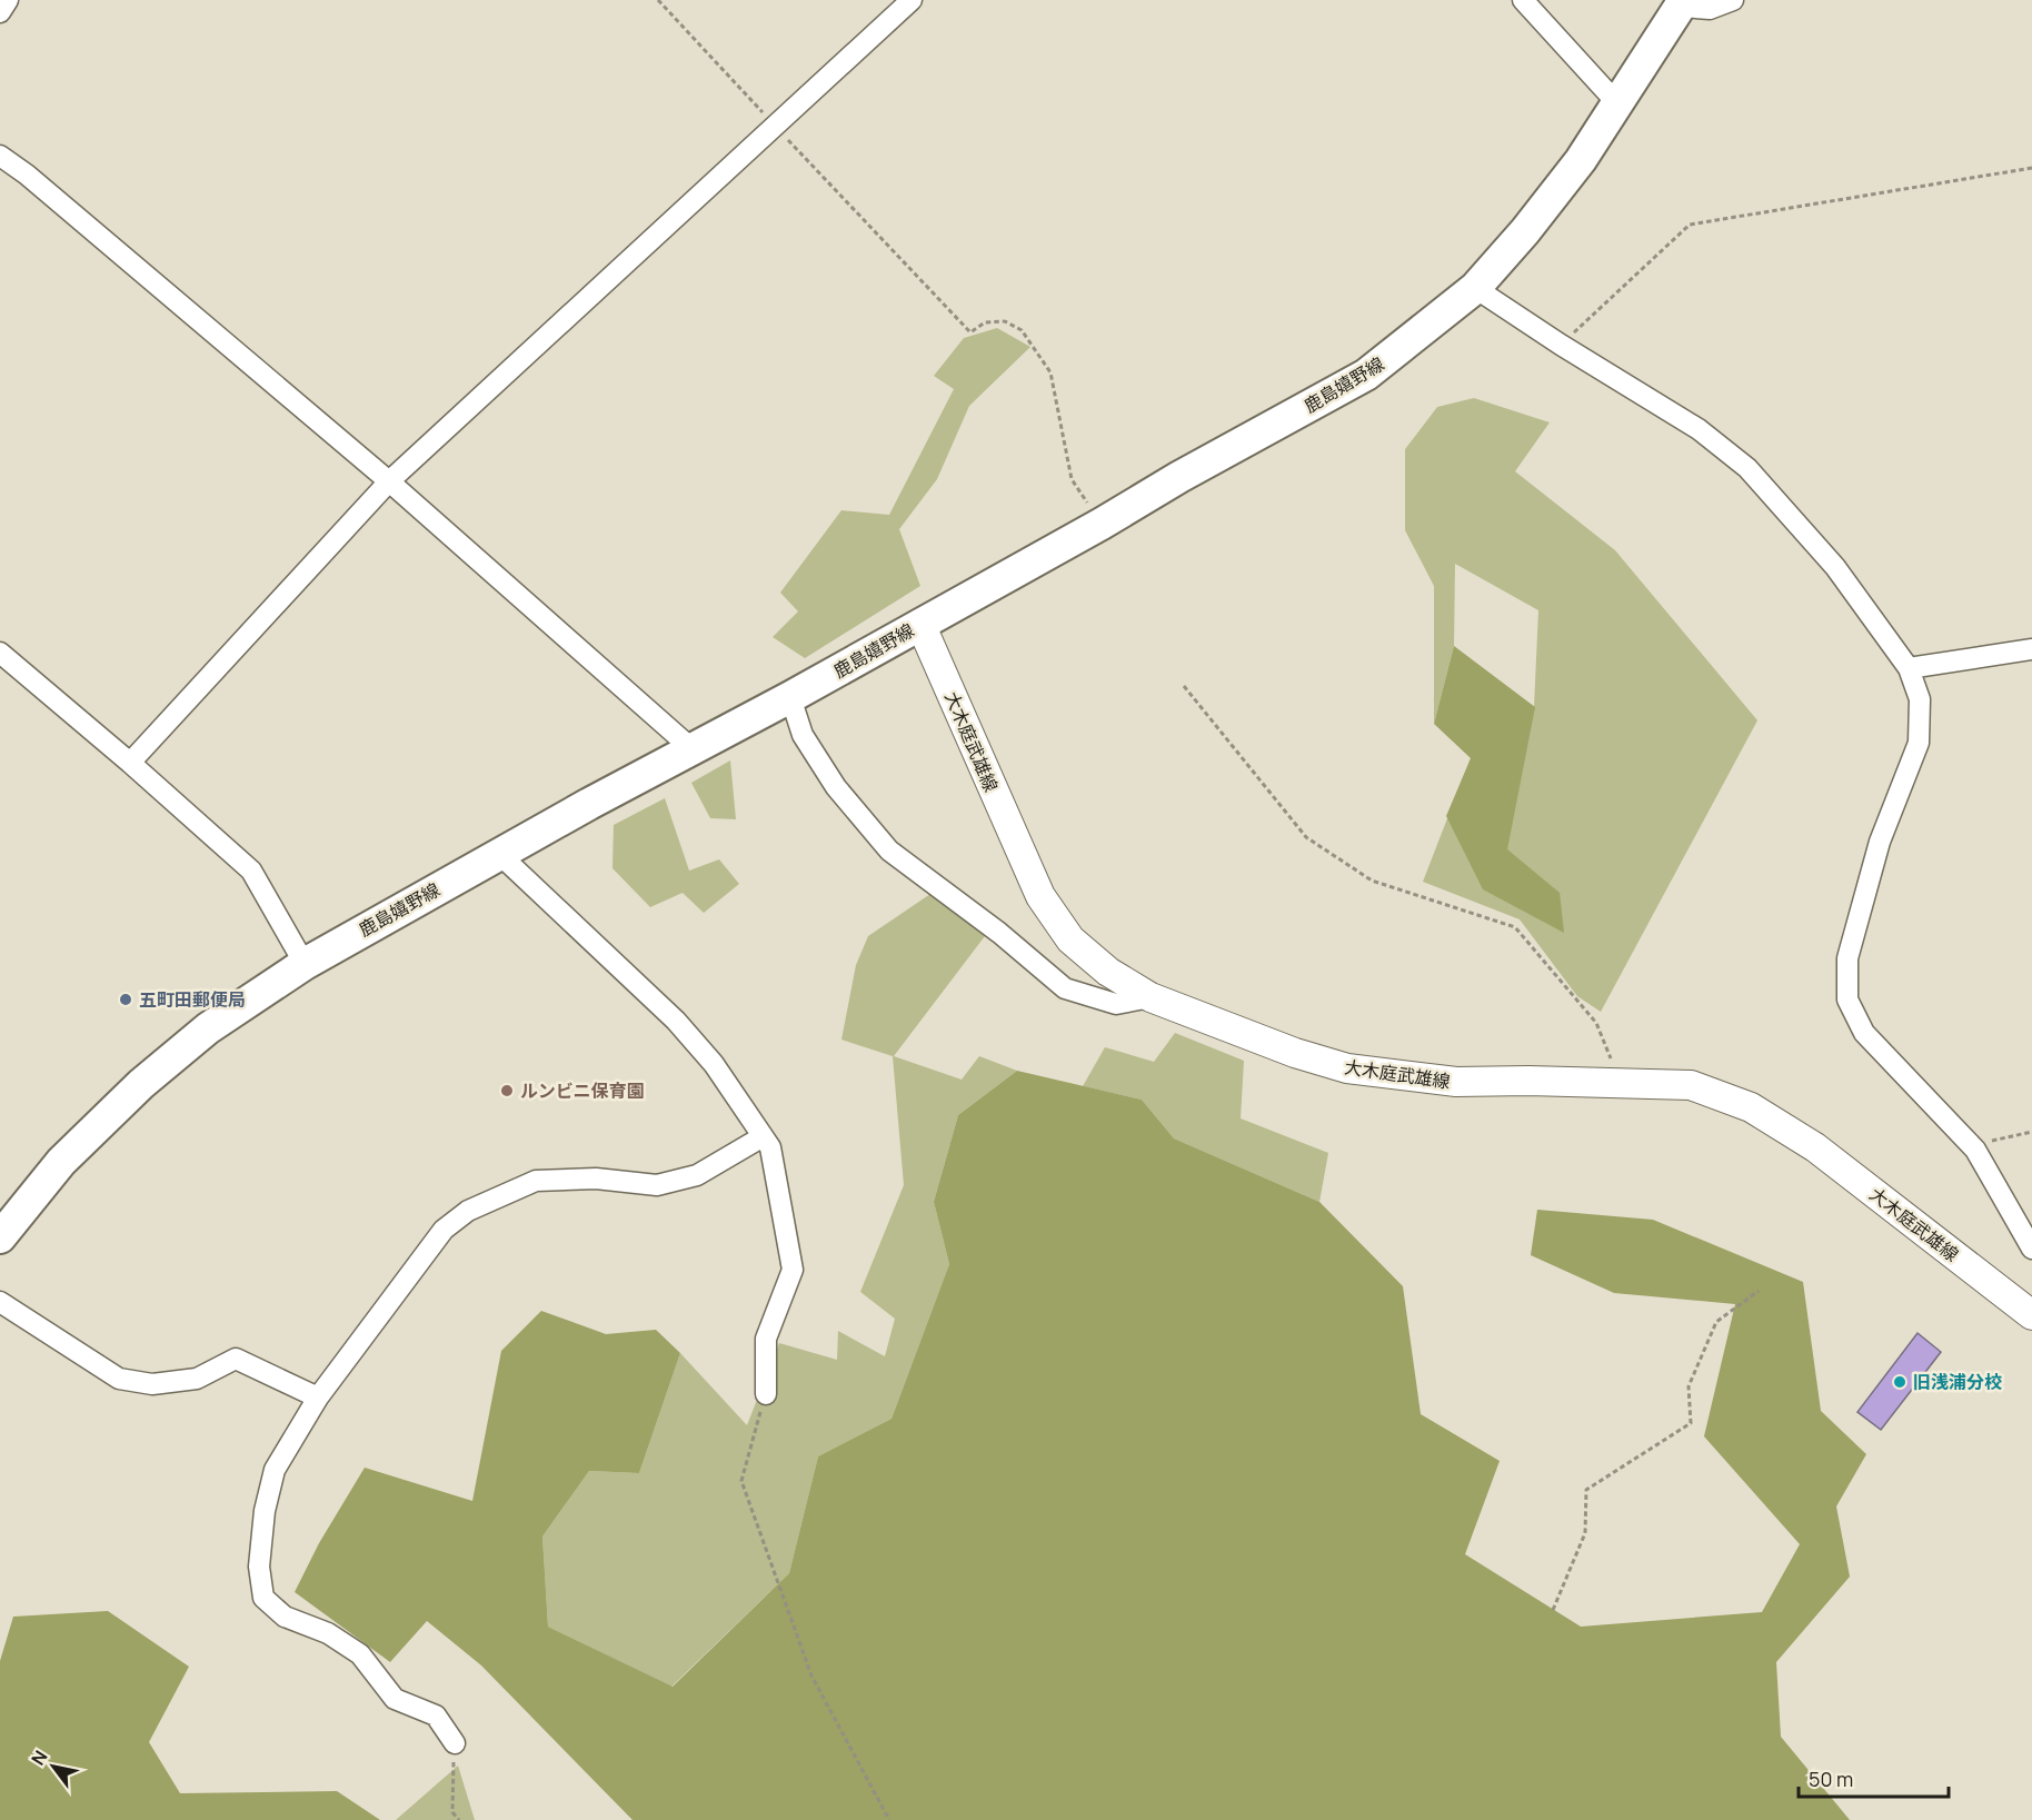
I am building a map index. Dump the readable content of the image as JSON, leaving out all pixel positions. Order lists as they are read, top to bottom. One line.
{"streets":{"main road":["鹿島嬉野線","大木庭武雄線"]},"crossings":[["鹿島嬉野線","大木庭武雄線"]],"places":["五町田郵便局","ルンビニ保育園","旧浅浦分校"],"scale_bar":"50 m","north":"top left"}
